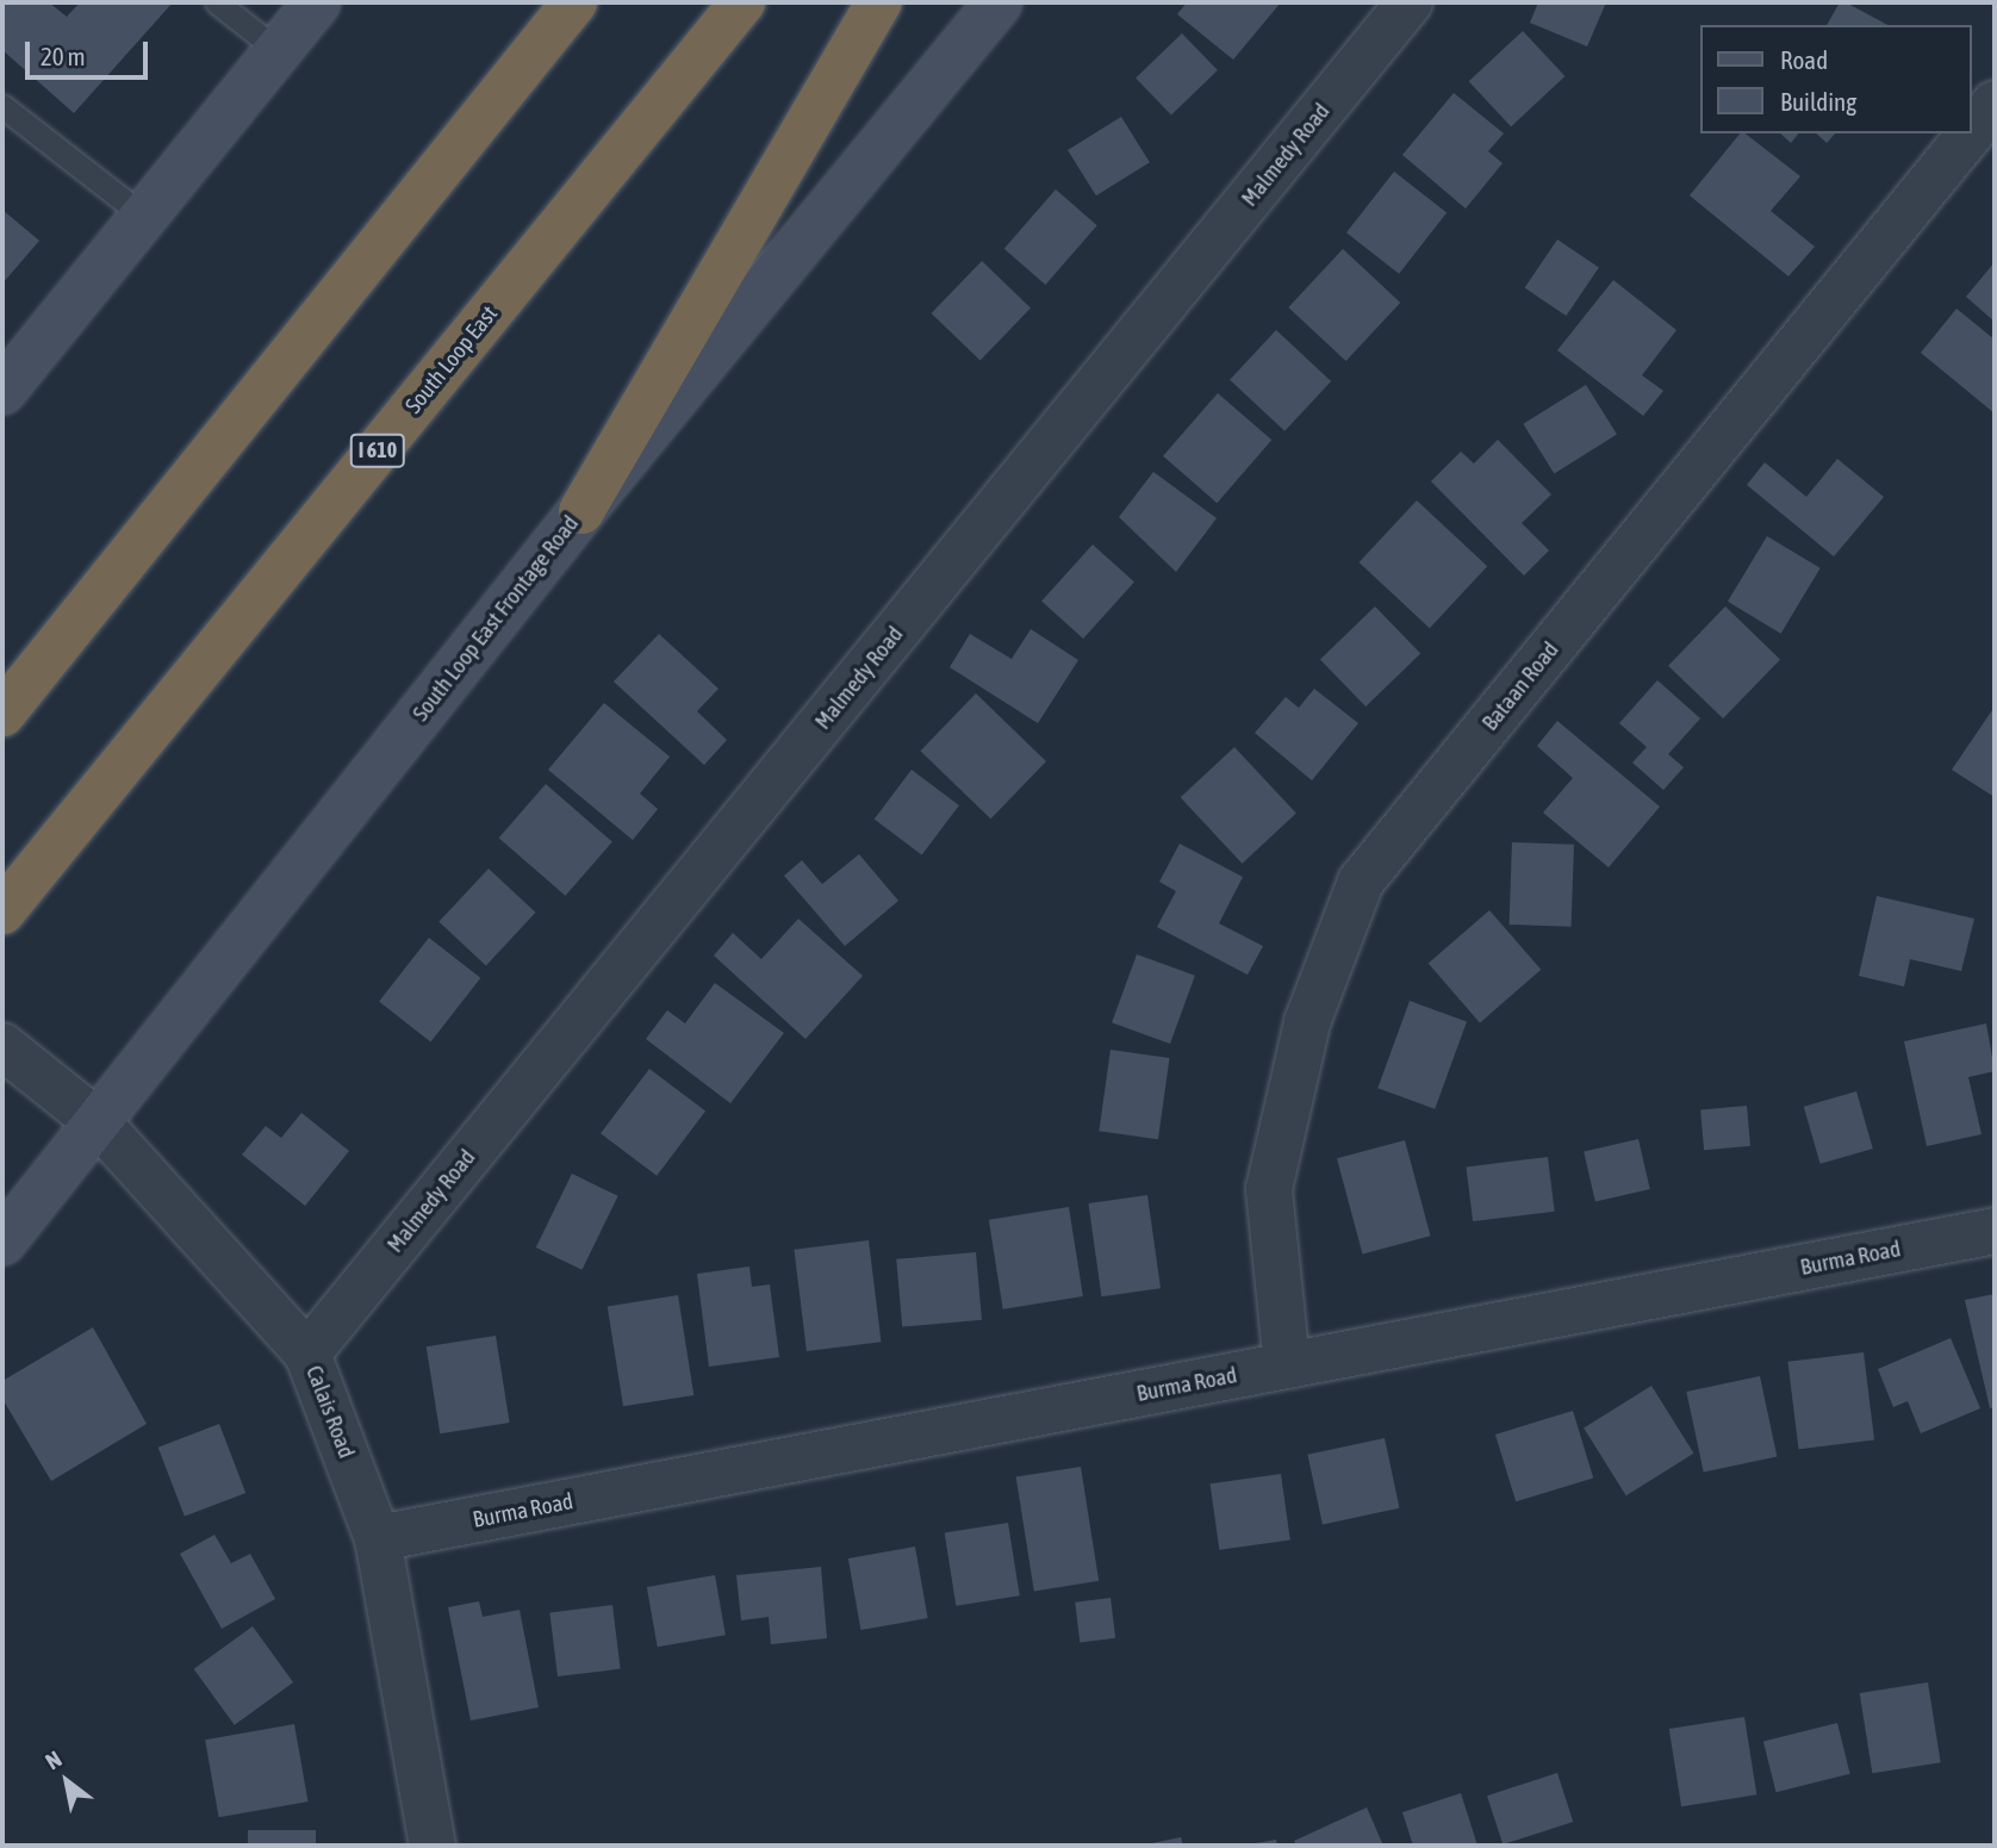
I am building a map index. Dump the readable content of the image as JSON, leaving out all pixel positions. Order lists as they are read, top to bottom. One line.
{"streets":{"highway":["South Loop East","I 610"],"main road":["South Loop East Frontage Road"],"street":["Malmedy Road","Bataan Road","Burma Road","Calais Road"]},"crossings":[["Malmedy Road","Calais Road"],["South Loop East Frontage Road","Calais Road"],["Bataan Road","Burma Road"],["Burma Road","Calais Road"]],"legend":["Road","Building"],"scale_bar":"20 m","north":"top left"}
